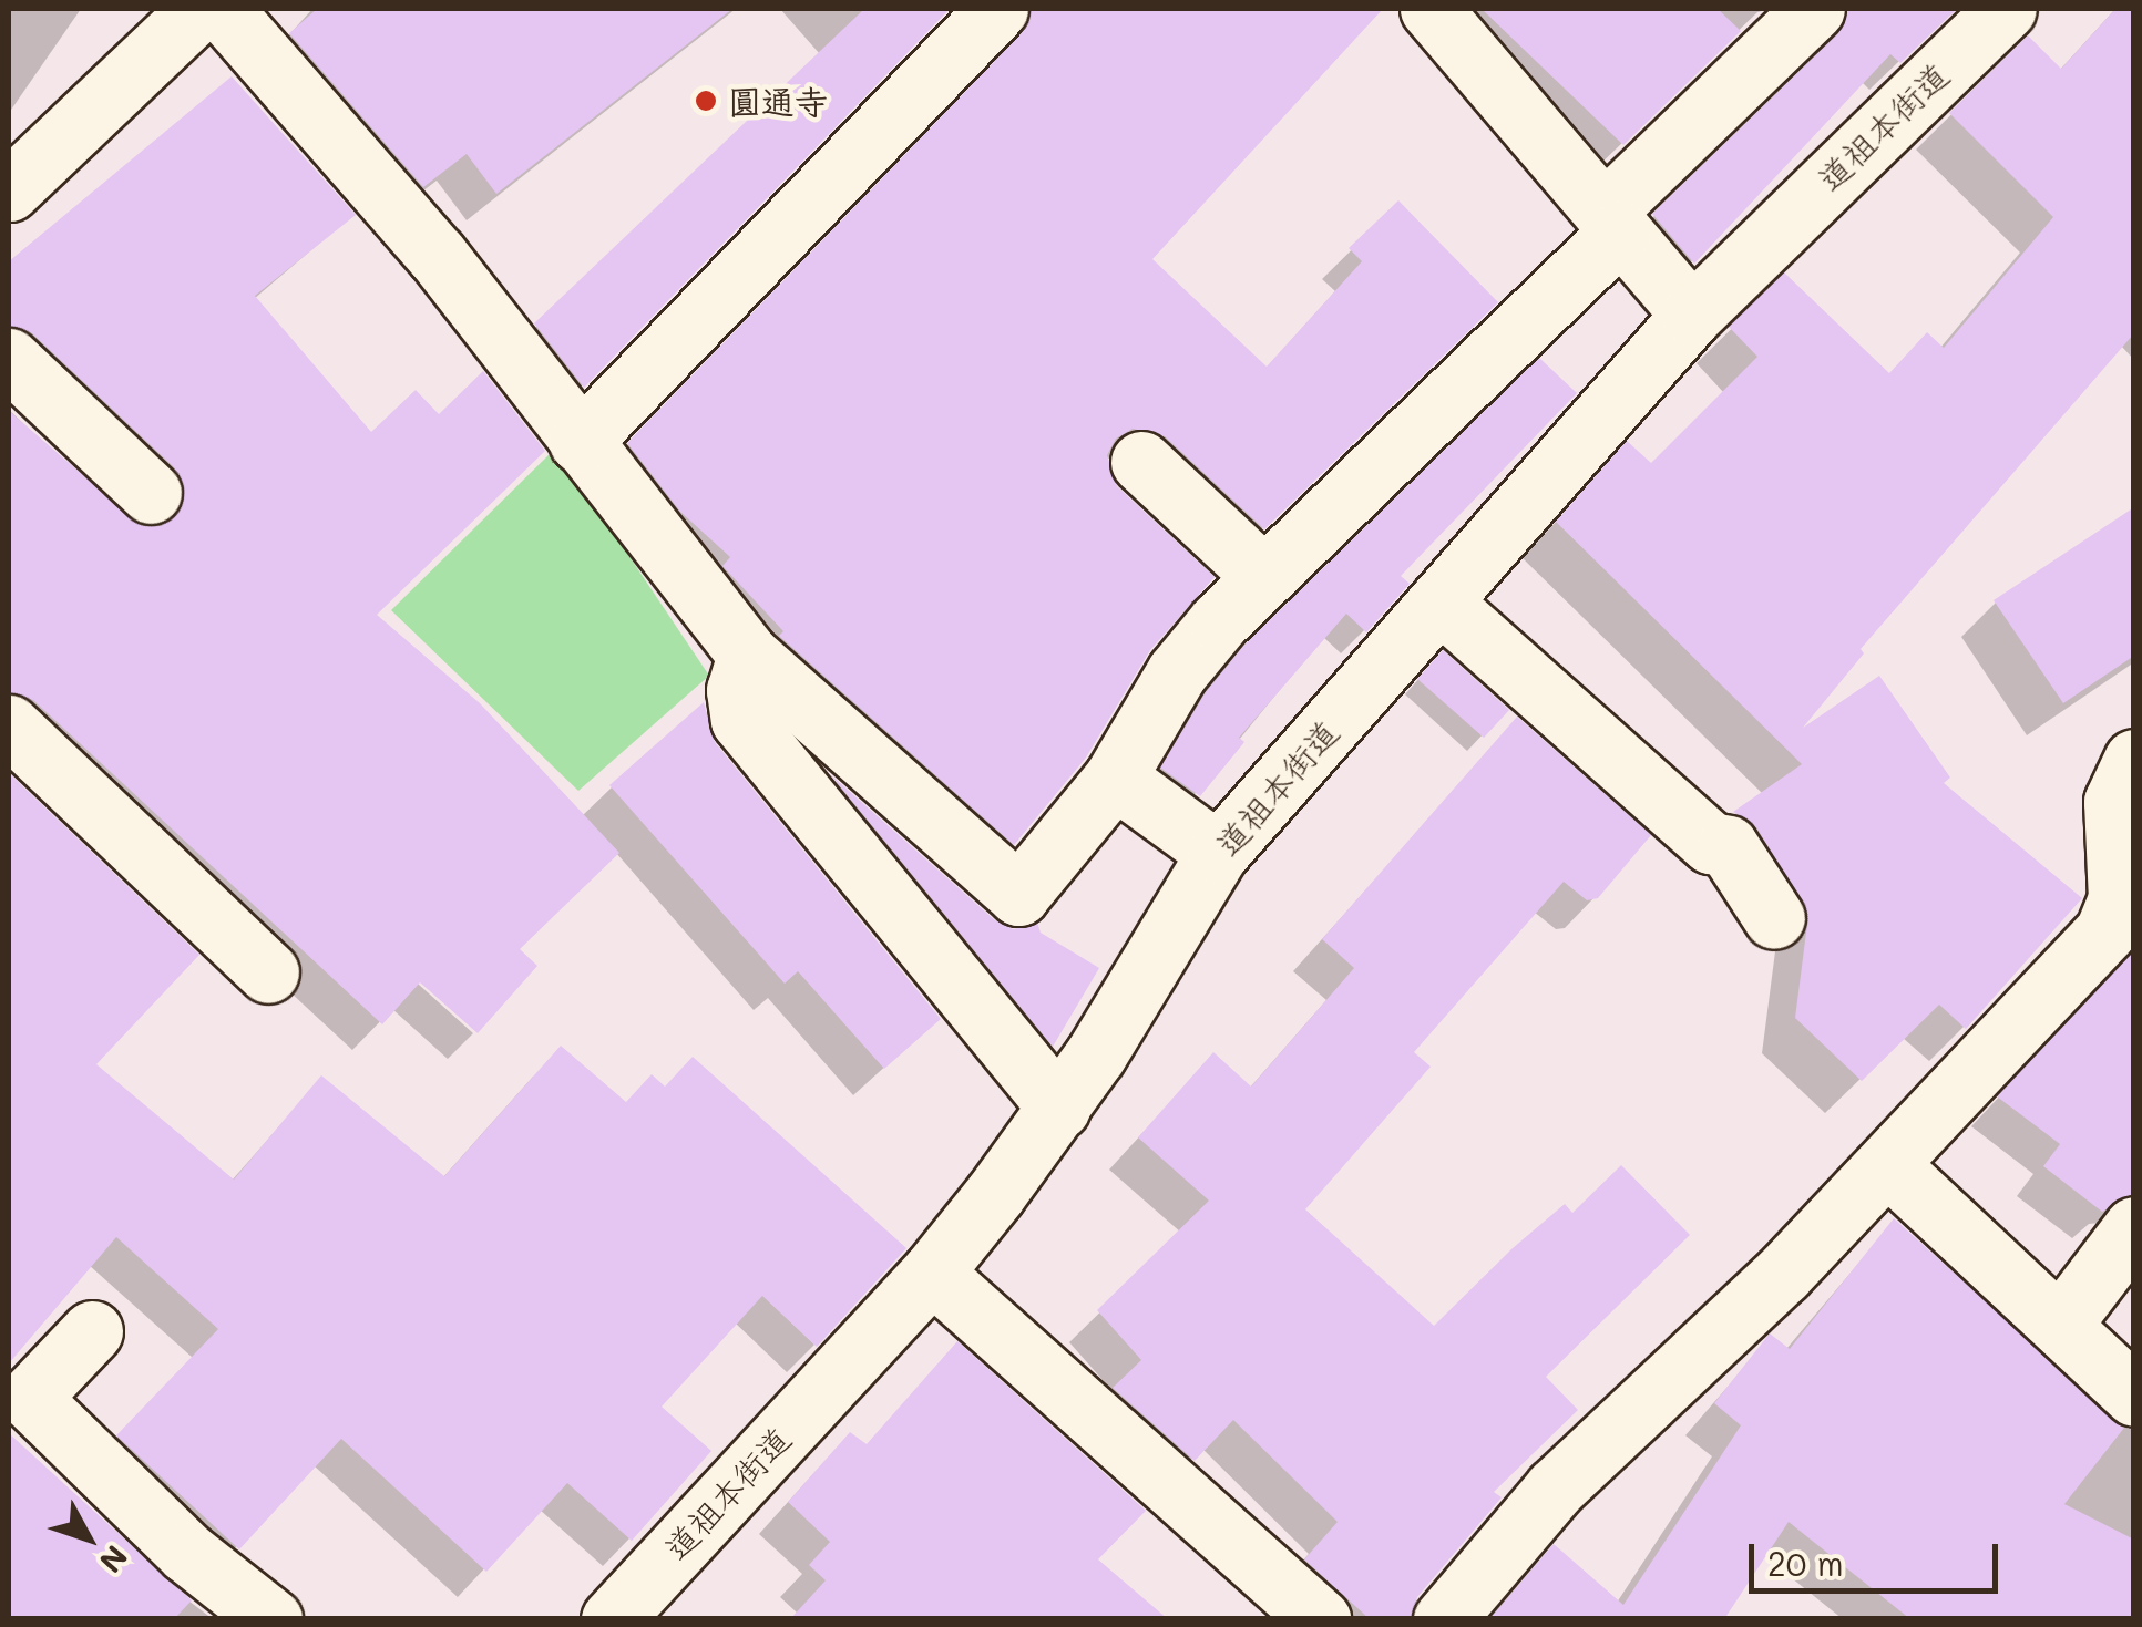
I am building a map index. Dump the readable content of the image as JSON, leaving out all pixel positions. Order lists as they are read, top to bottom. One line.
{"streets":{"street":["道祖本街道"]},"places":["圓通寺"],"scale_bar":"20 m","north":"bottom right"}
